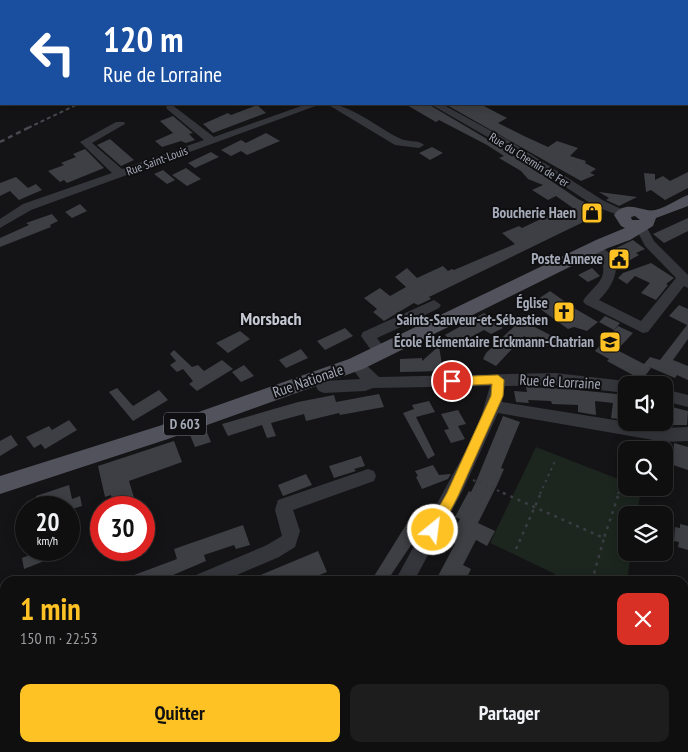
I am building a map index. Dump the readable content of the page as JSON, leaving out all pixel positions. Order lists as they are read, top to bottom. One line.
{"streets":{"main road":["Rue Nationale","D 603"],"street":["Rue du Chemin de Fer","Rue Saint-Louis","Rue de Lorraine"]},"crossings":[["Rue du Chemin de Fer","Rue Nationale"]],"districts":["Morsbach"],"places":{"shop":["Boucherie Haen"],"public building":["Poste Annexe"],"church":["Église Saints-Sauveur-et-Sébastien"],"school or university":["École Élémentaire Erckmann-Chatrian"]},"page":{"turn":["120 m","Rue de Lorraine"],"speed":"20 km/h","limit":"30","heading":["1 min","150 m · 22:53"],"buttons":["Quitter","Partager"]}}
